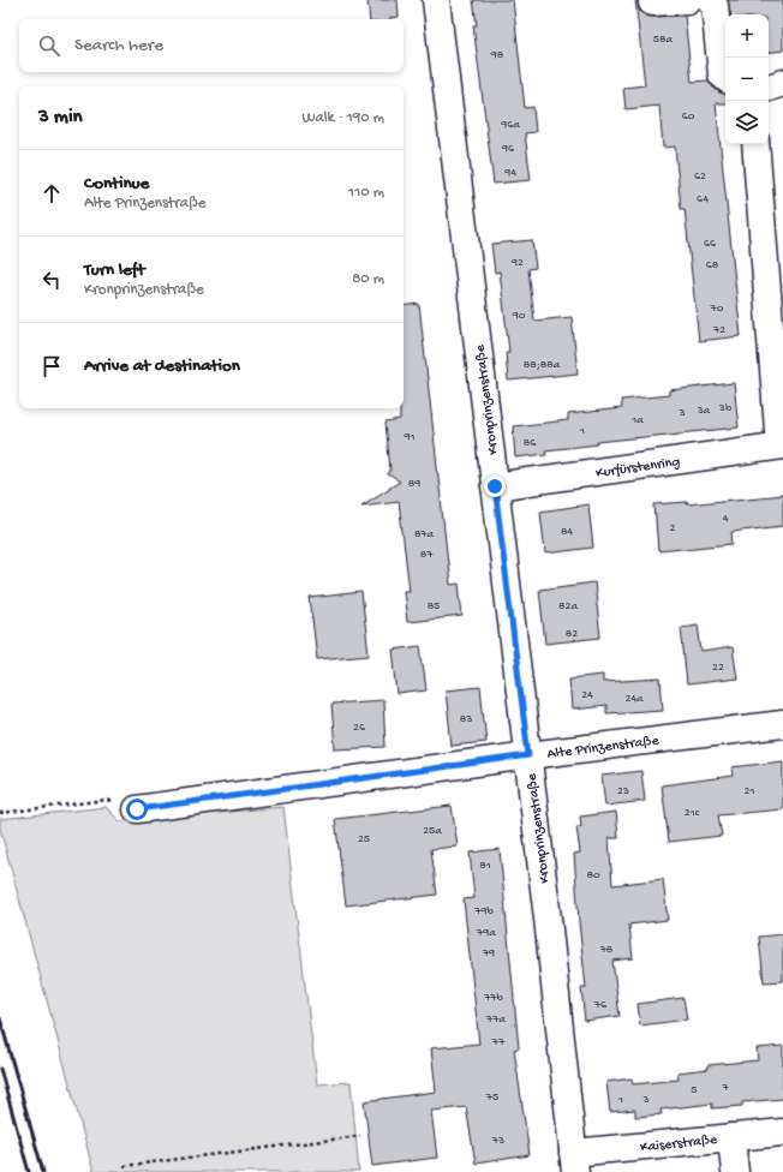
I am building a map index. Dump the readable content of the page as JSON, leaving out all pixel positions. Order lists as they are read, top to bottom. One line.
{"streets":{"street":["Kronprinzenstraße","Kurfürstenring","Alte Prinzenstraße","Kaiserstraße"]},"crossings":[["Kronprinzenstraße","Kurfürstenring"],["Kronprinzenstraße","Alte Prinzenstraße"],["Kronprinzenstraße","Kaiserstraße"]],"house_numbers":["58a","98","60","96a","96","94","62","64","66","92","68","70","90","72","88;88a","3b","3a","3","1a","1","91","86","89","4","2","84","87a","87","85","82a","82","22","24","24a","83","26","23","21","21c","25a","25","81","80","79b","79a","78","79","77b","76","77a","77","7","5","75","1","3","73"],"page":{"map_buttons":["+","−"],"search":"Search here","heading":["3 min","Walk · 190 m"],"list":[["Continue","Alte Prinzenstraße","110 m"],["Turn left","Kronprinzenstraße","80 m"],"Arrive at destination"]}}
